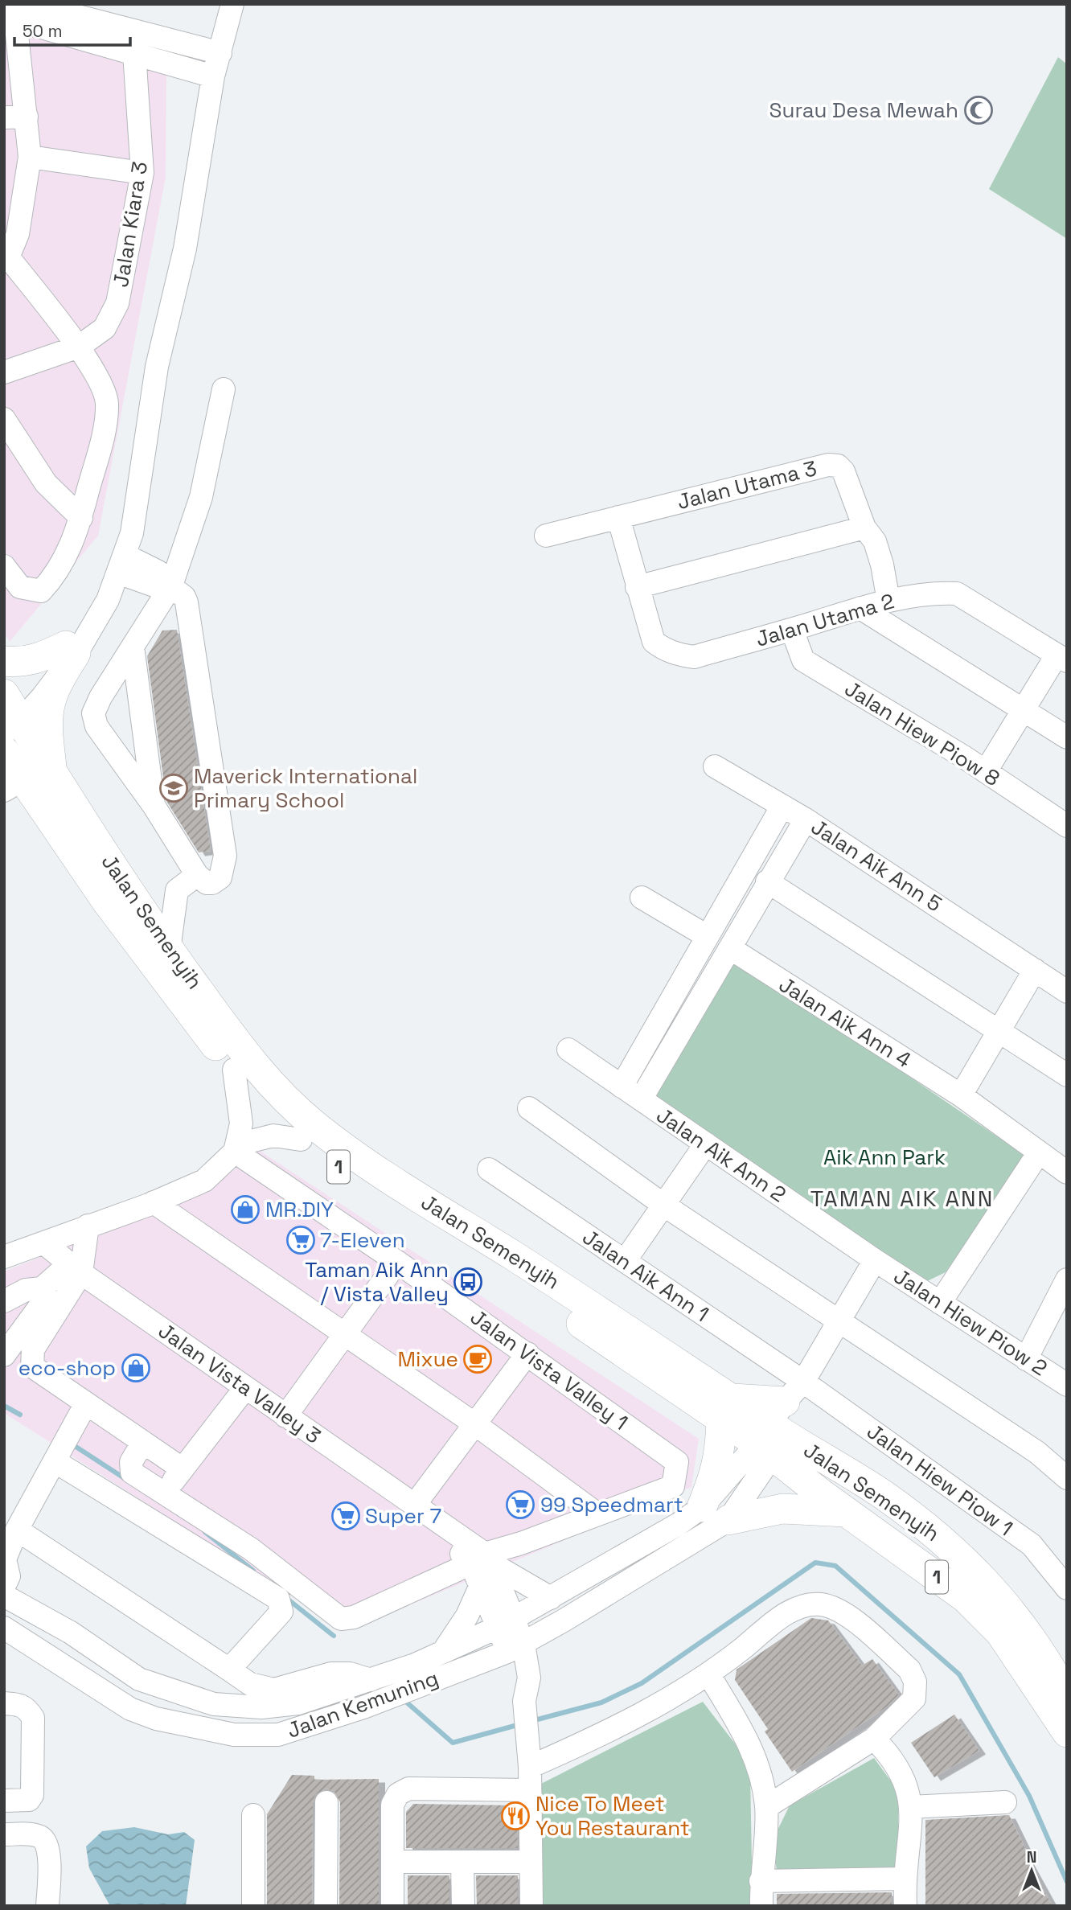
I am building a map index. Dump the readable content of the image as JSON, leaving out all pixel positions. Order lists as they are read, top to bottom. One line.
{"streets":{"main road":["Jalan Semenyih","1"],"street":["Jalan Kiara 3","Jalan Utama 3","Jalan Utama 2","Jalan Hiew Piow 8","Jalan Aik Ann 5","Jalan Aik Ann 4","Jalan Aik Ann 2","Jalan Aik Ann 1","Jalan Hiew Piow 2","Jalan Vista Valley 1","Jalan Vista Valley 3","Jalan Hiew Piow 1","Jalan Kemuning"]},"crossings":[["Jalan Utama 3","Jalan Utama 2"],["Jalan Utama 2","Jalan Hiew Piow 8"],["Jalan Semenyih","Jalan Aik Ann 1"],["Jalan Semenyih","Jalan Hiew Piow 1"],["Jalan Semenyih","Jalan Kemuning"],["Jalan Aik Ann 2","Jalan Hiew Piow 2"],["Jalan Aik Ann 1","Jalan Hiew Piow 1"],["Jalan Aik Ann 1","Jalan Kemuning"],["Jalan Vista Valley 1","Jalan Vista Valley 3"],["Jalan Vista Valley 3","Jalan Kemuning"],["Jalan Hiew Piow 1","Jalan Kemuning"]],"districts":["TAMAN AIK ANN"],"parks":["Aik Ann Park"],"places":{"mosque":["Surau Desa Mewah"],"school or university":["Maverick International Primary School"],"shop":["MR.DIY","eco-shop"],"supermarket":["7-Eleven","99 Speedmart","Super 7"],"bus stop":["Taman Aik Ann / Vista Valley"],"cafe":["Mixue"],"restaurant":["Nice To Meet You Restaurant"]},"scale_bar":"50 m","north":"top"}
